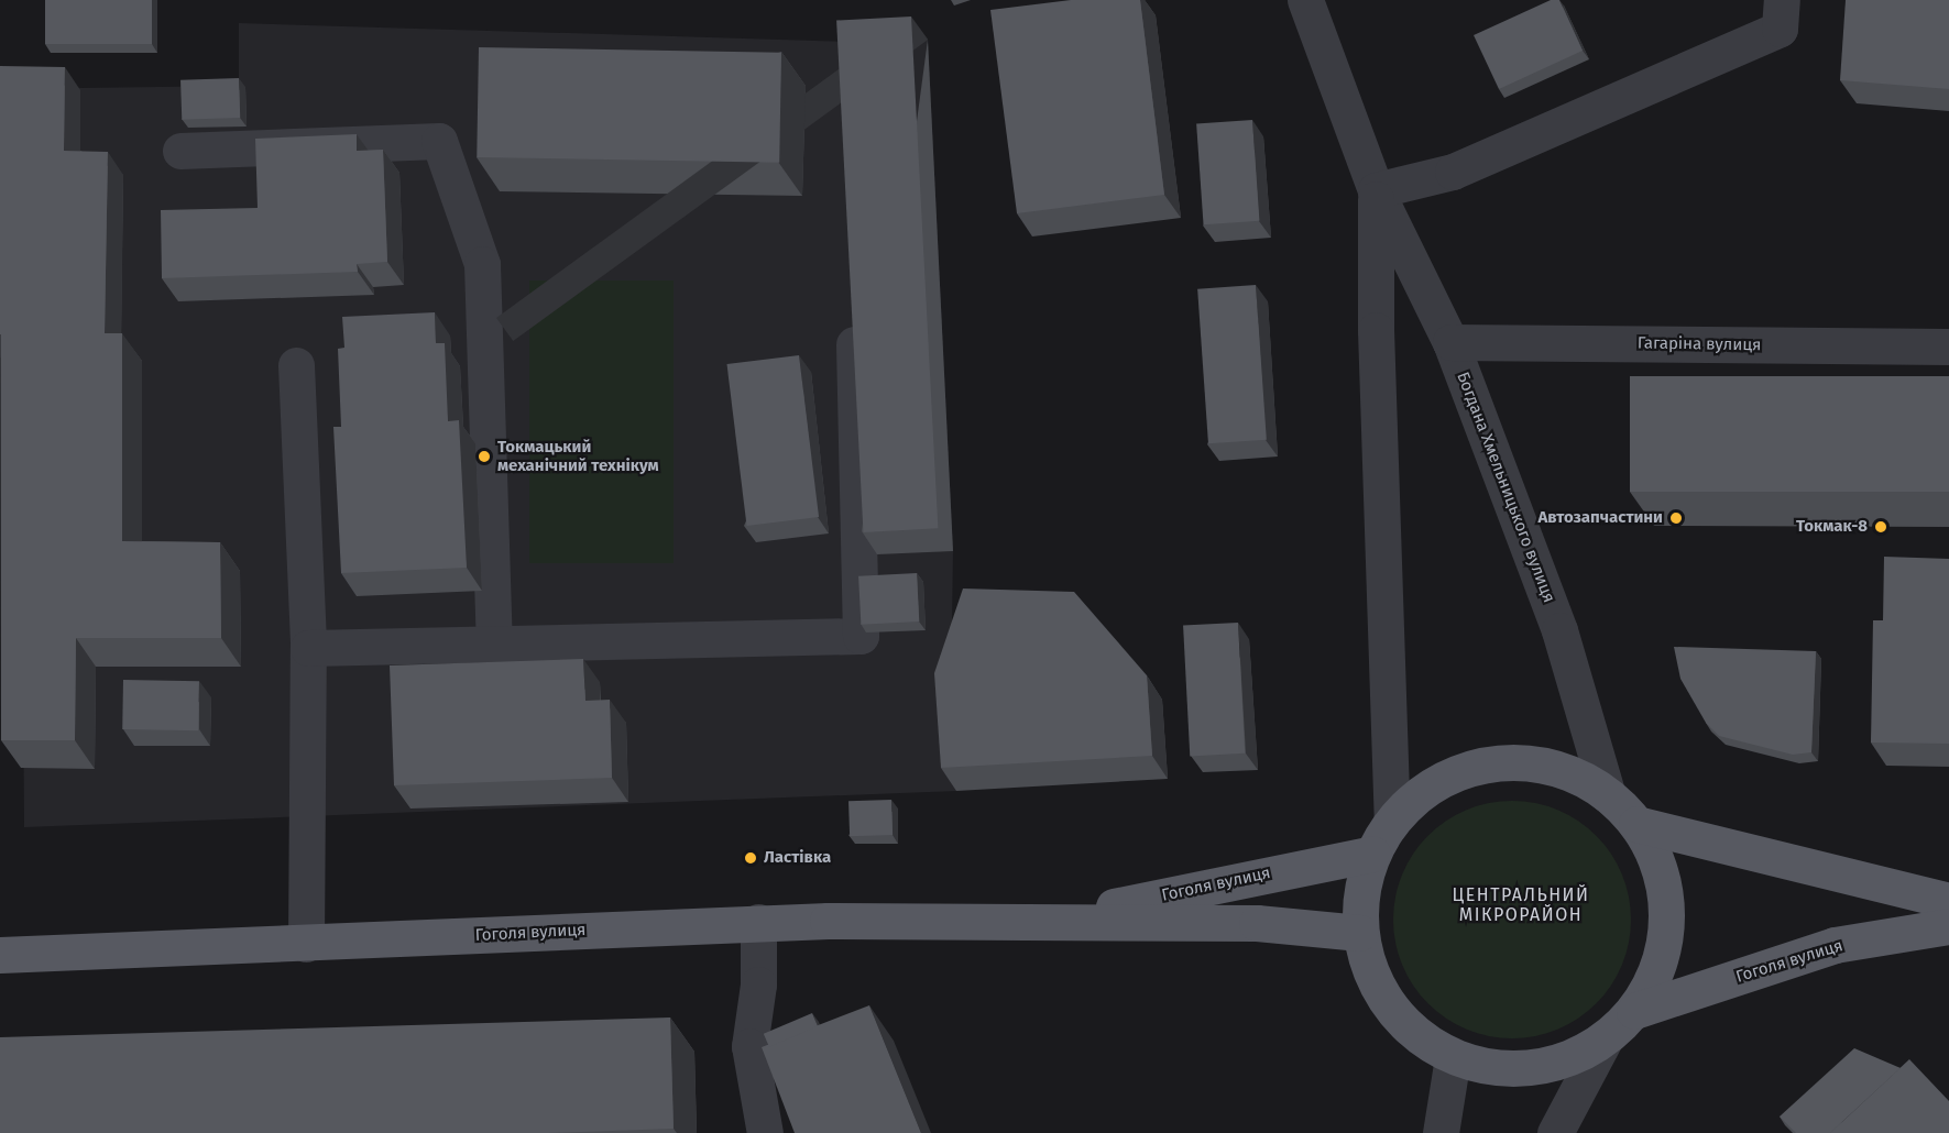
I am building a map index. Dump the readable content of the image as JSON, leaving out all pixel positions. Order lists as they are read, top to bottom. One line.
{"streets":{"main road":["Гоголя вулиця"],"street":["Гагаріна вулиця","Богдана Хмельницького вулиця"]},"crossings":[["Гагаріна вулиця","Богдана Хмельницького вулиця"]],"districts":["ЦЕНТРАЛЬНИЙ МІКРОРАЙОН"],"places":["Токмацький механічний технікум","Автозапчастини","Токмак-8","Ластівка"]}
